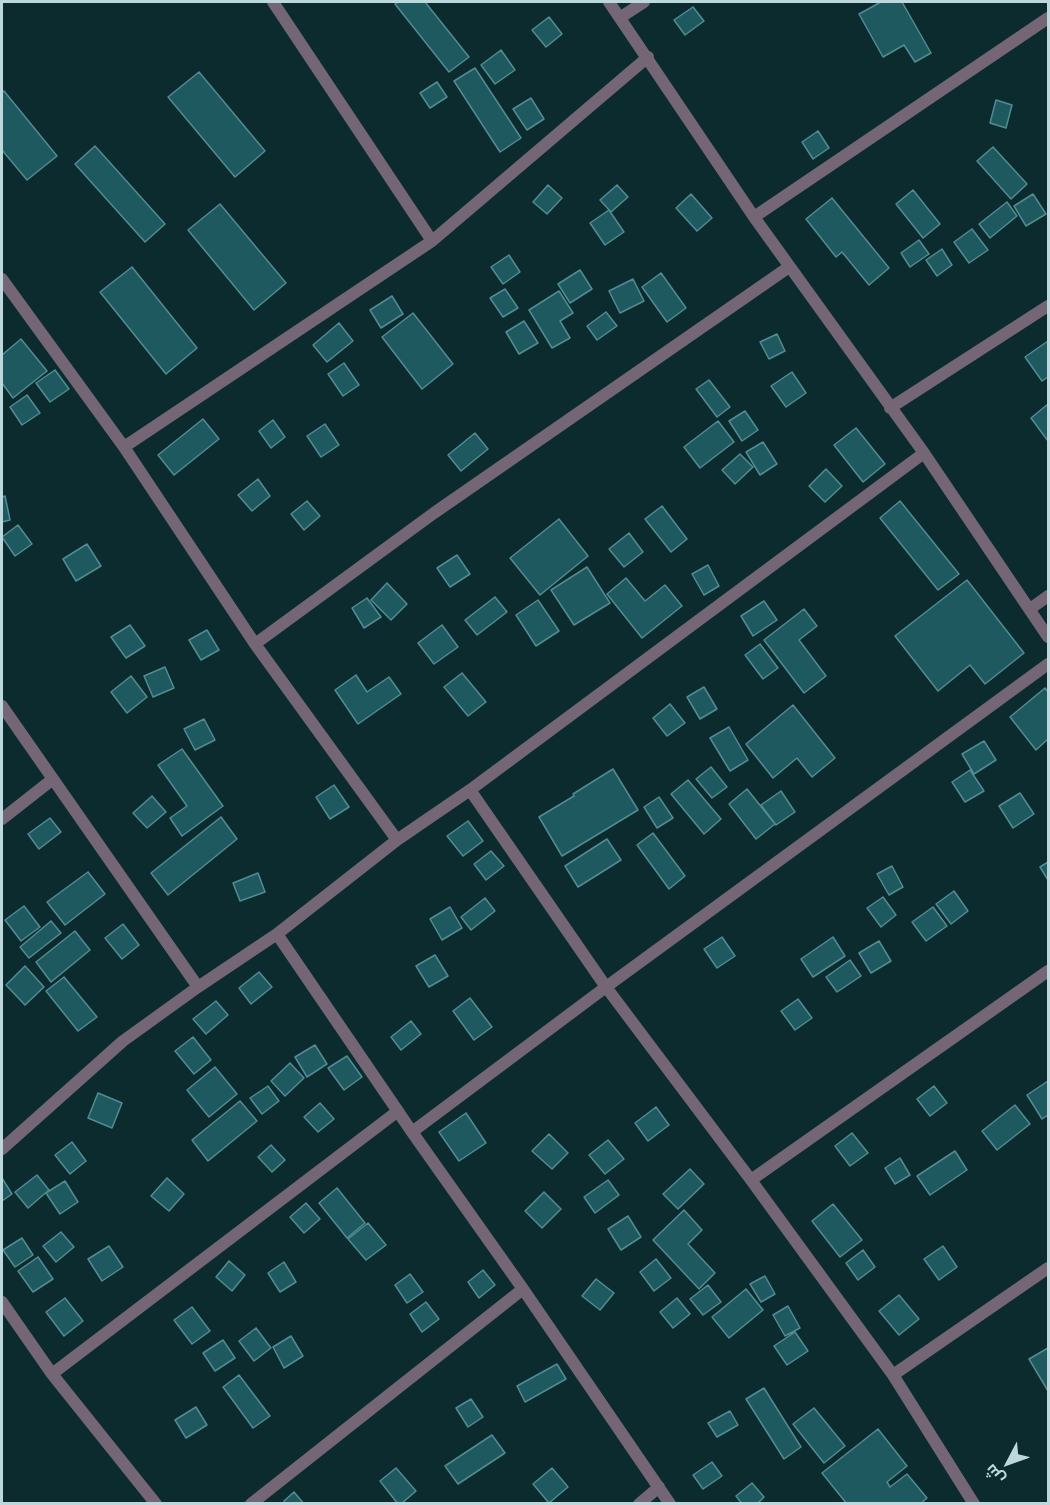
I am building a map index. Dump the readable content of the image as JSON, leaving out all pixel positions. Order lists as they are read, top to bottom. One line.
{"north":"bottom left"}
